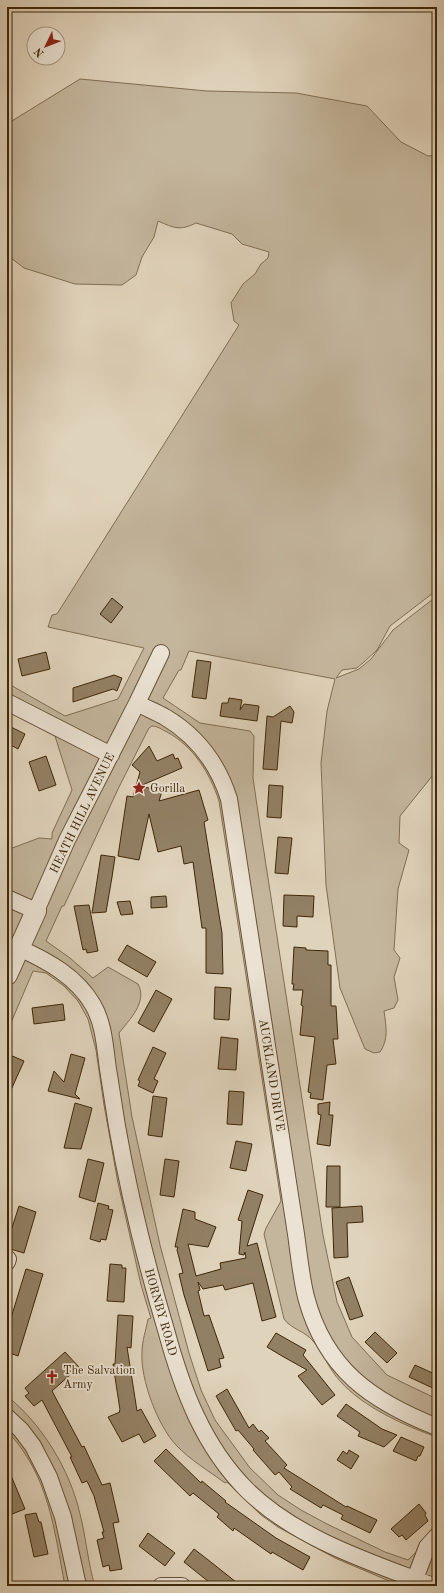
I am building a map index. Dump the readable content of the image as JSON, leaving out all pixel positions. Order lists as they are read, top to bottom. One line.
{"streets":{"street":["HEATH HILL AVENUE","AUCKLAND DRIVE","HORNBY ROAD"]},"crossings":[["HEATH HILL AVENUE","AUCKLAND DRIVE"],["HEATH HILL AVENUE","HORNBY ROAD"]],"places":{"place":["Gorilla"],"church":["The Salvation Army"]},"north":"bottom left"}
